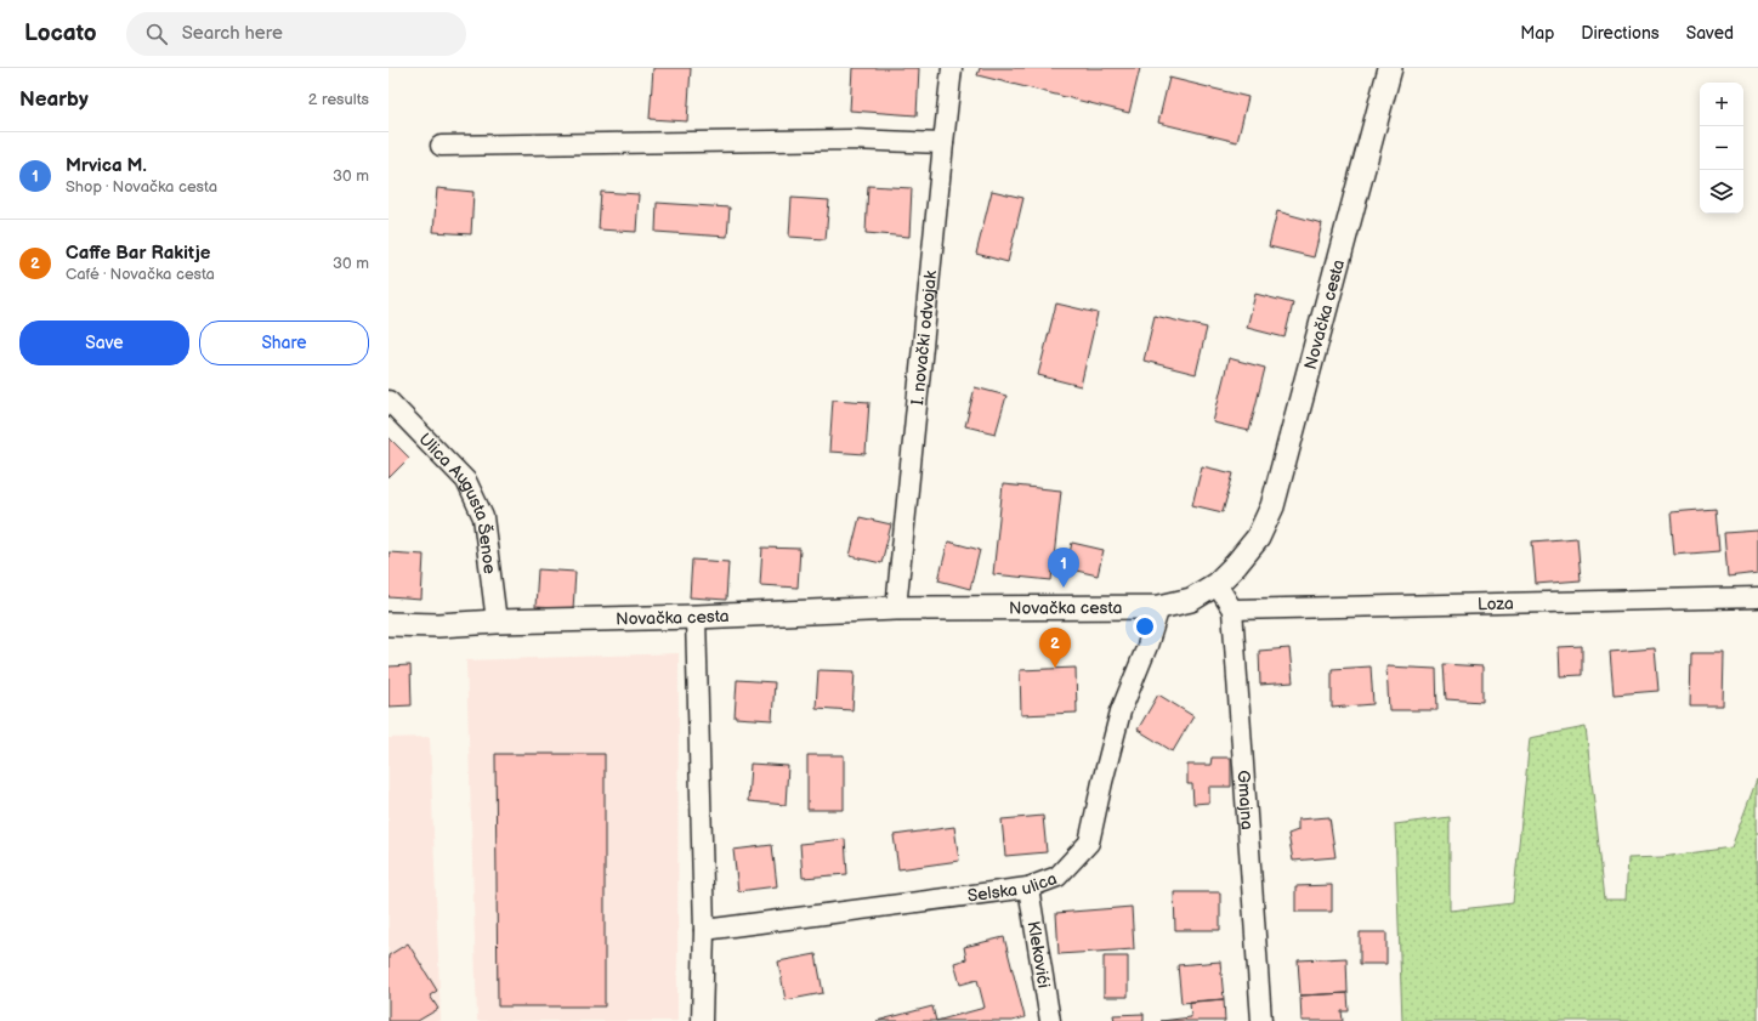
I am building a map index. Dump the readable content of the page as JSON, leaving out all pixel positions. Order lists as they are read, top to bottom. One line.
{"streets":{"street":["Novačka cesta","I. novački odvojak","Ulica Augusta Šenoe","Loza","Gmajna","Selska ulica","Klekovići"]},"crossings":[["Novačka cesta","I. novački odvojak"],["Novačka cesta","Ulica Augusta Šenoe"],["Novačka cesta","Gmajna"],["Novačka cesta","Selska ulica"],["Loza","Gmajna"],["Selska ulica","Klekovići"]],"page":{"header":"Locato","search":"Search here","nav":["Map","Directions","Saved"],"heading":["Nearby","2 results"],"map_buttons":["+","−"],"list":[{"mark":"1","name":"Mrvica M.","note":"Shop · Novačka cesta","value":"30 m"},{"mark":"2","name":"Caffe Bar Rakitje","note":"Café · Novačka cesta","value":"30 m"}],"buttons":["Save","Share"],"pins":["1","2"]}}
